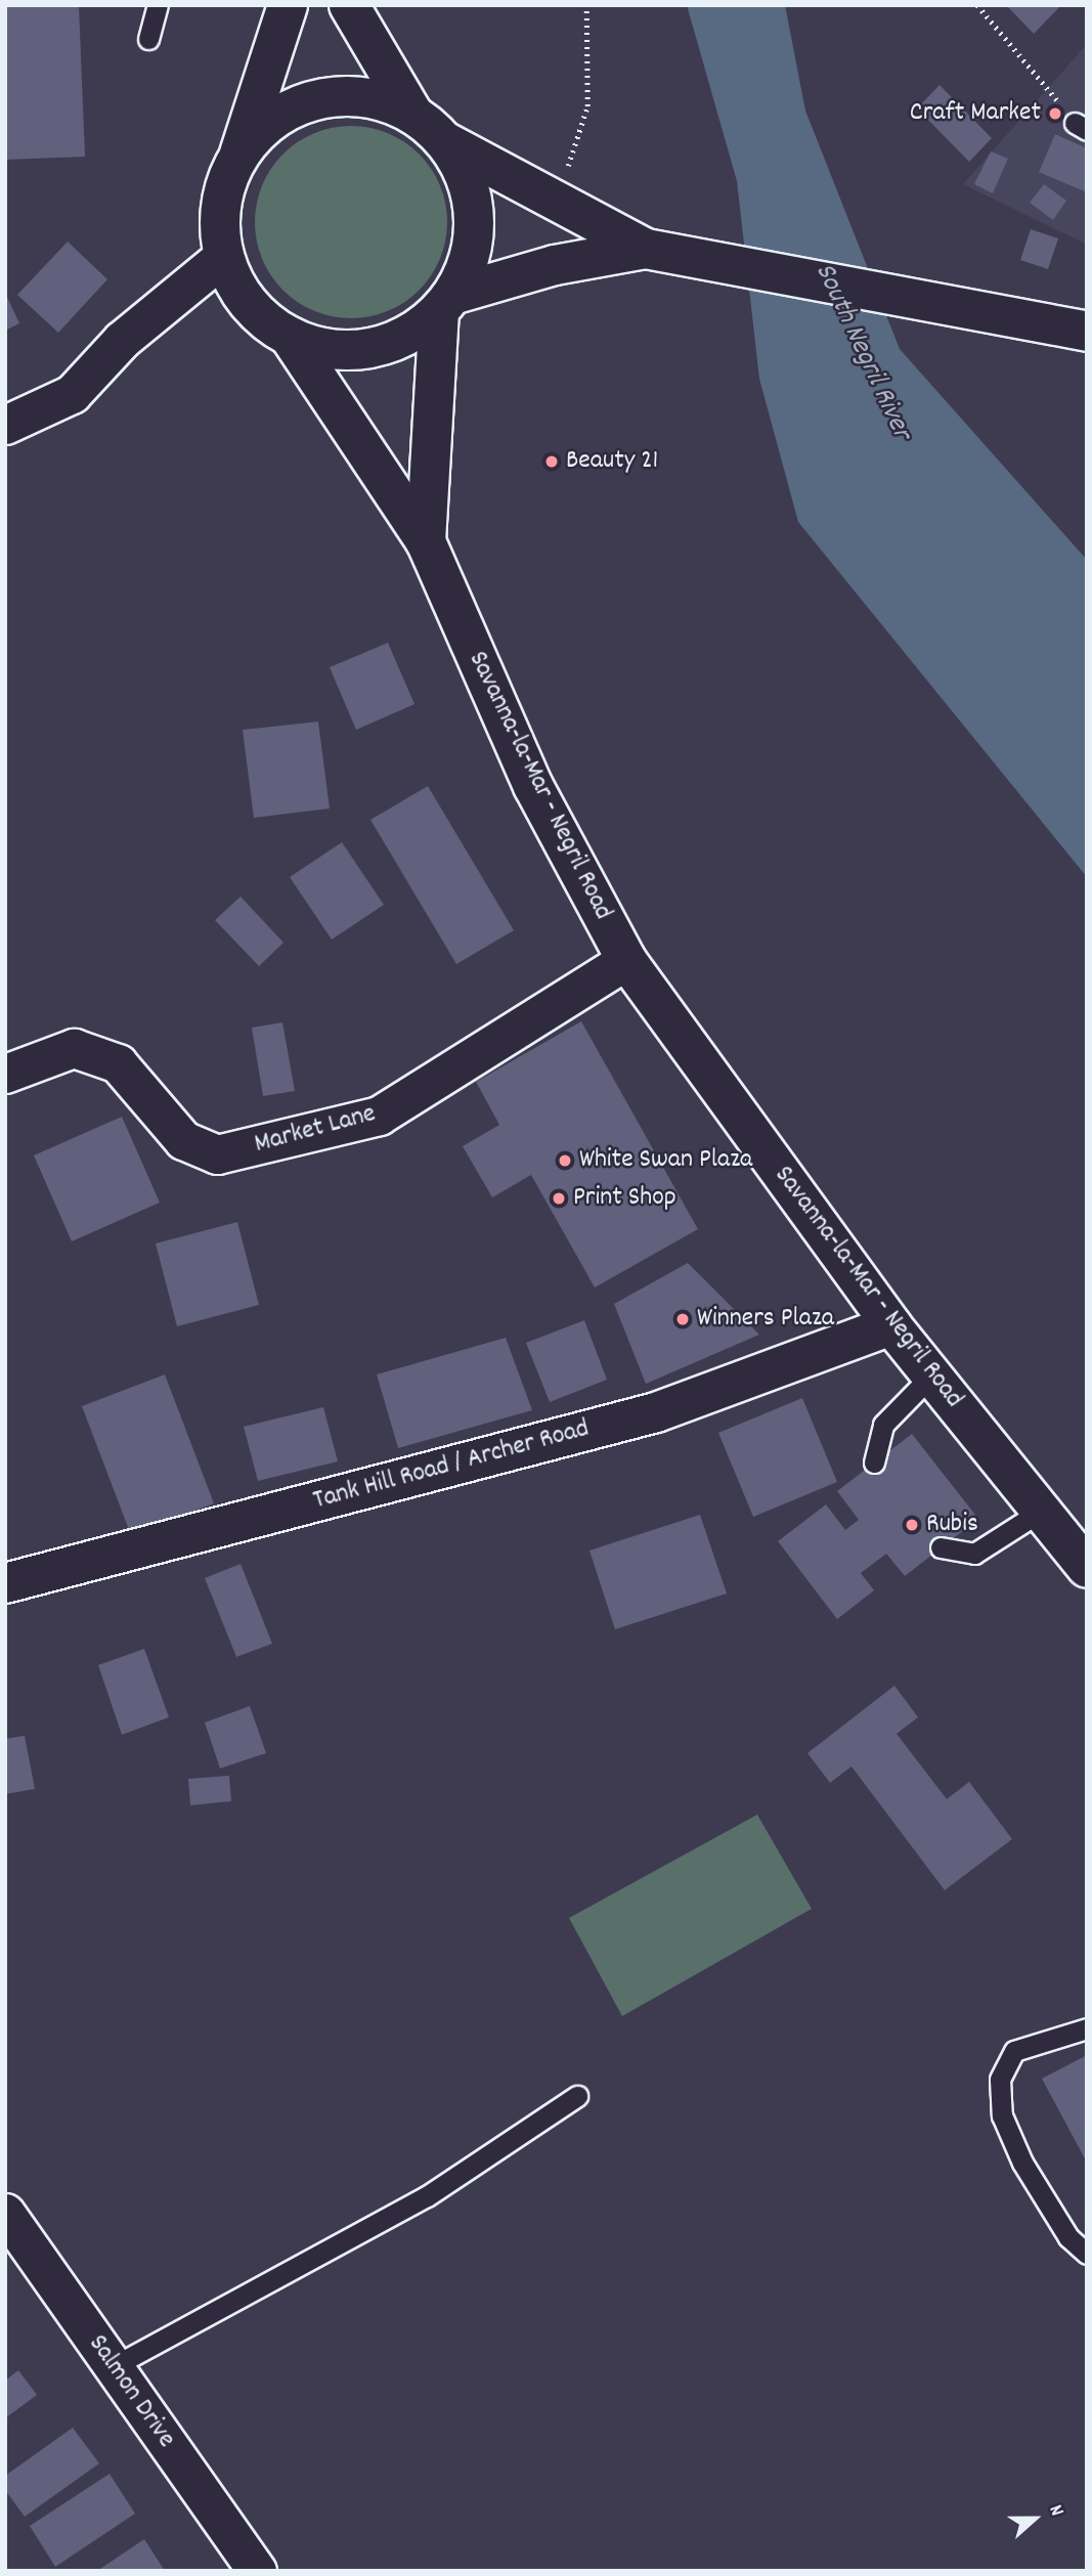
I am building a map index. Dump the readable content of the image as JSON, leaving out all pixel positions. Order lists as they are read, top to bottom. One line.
{"streets":{"main road":["Savanna-la-Mar - Negril Road","Tank Hill Road / Archer Road"],"street":["Market Lane","Salmon Drive"]},"crossings":[["Savanna-la-Mar - Negril Road","Market Lane"],["Savanna-la-Mar - Negril Road","Tank Hill Road / Archer Road"]],"water":["South Negril River"],"places":["Craft Market","Beauty 21","White Swan Plaza","Print Shop","Winners Plaza","Rubis"],"north":"right"}
